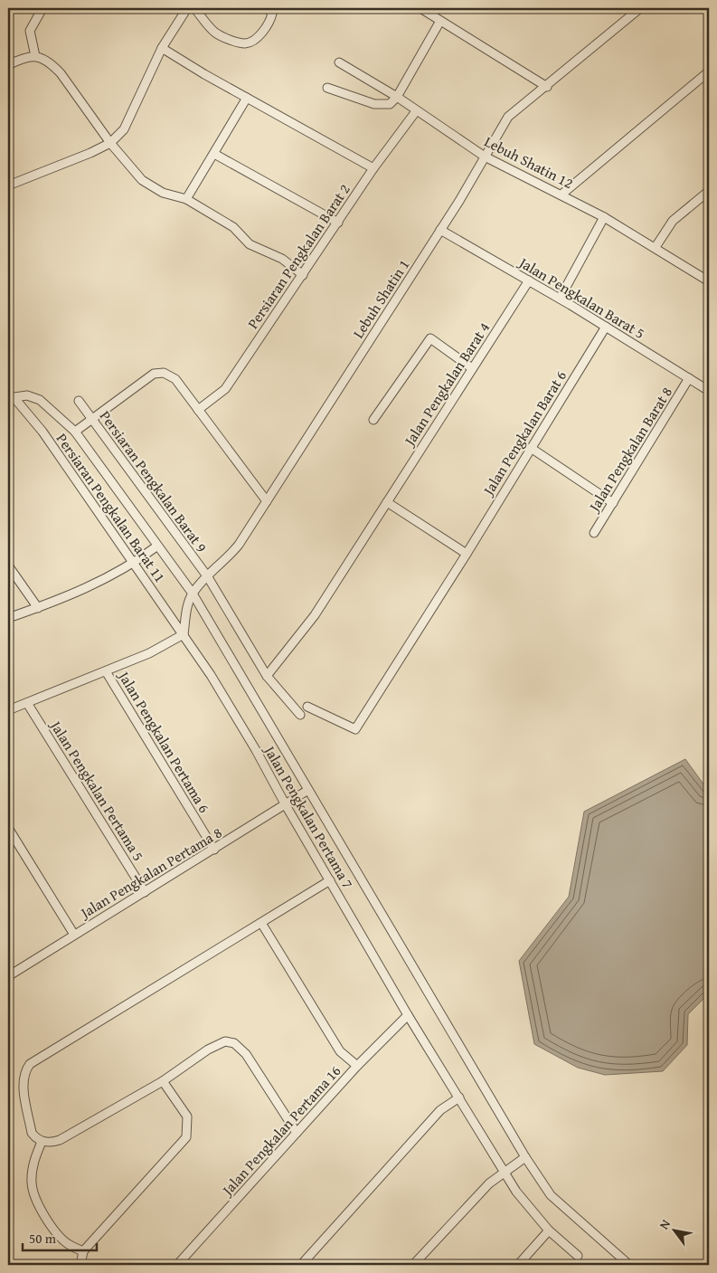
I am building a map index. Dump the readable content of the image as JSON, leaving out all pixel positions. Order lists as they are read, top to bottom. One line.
{"streets":{"street":["Lebuh Shatin 12","Persiaran Pengkalan Barat 2","Jalan Pengkalan Barat 5","Lebuh Shatin 1","Jalan Pengkalan Barat 4","Jalan Pengkalan Barat 6","Jalan Pengkalan Barat 8","Persiaran Pengkalan Barat 9","Persiaran Pengkalan Barat 11","Jalan Pengkalan Pertama 6","Jalan Pengkalan Pertama 5","Jalan Pengkalan Pertama 7","Jalan Pengkalan Pertama 8","Jalan Pengkalan Pertama 16"]},"crossings":[["Lebuh Shatin 12","Persiaran Pengkalan Barat 2"],["Lebuh Shatin 12","Lebuh Shatin 1"],["Jalan Pengkalan Barat 5","Lebuh Shatin 1"],["Jalan Pengkalan Barat 5","Jalan Pengkalan Barat 4"],["Jalan Pengkalan Barat 5","Jalan Pengkalan Barat 6"],["Jalan Pengkalan Barat 5","Jalan Pengkalan Barat 8"],["Lebuh Shatin 1","Persiaran Pengkalan Barat 9"],["Lebuh Shatin 1","Persiaran Pengkalan Barat 11"],["Lebuh Shatin 1","Jalan Pengkalan Pertama 7"],["Jalan Pengkalan Barat 4","Persiaran Pengkalan Barat 9"],["Persiaran Pengkalan Barat 11","Jalan Pengkalan Pertama 7"],["Jalan Pengkalan Pertama 6","Jalan Pengkalan Pertama 8"],["Jalan Pengkalan Pertama 5","Jalan Pengkalan Pertama 8"],["Jalan Pengkalan Pertama 7","Jalan Pengkalan Pertama 8"],["Jalan Pengkalan Pertama 7","Jalan Pengkalan Pertama 16"]],"scale_bar":"50 m","north":"top left"}
